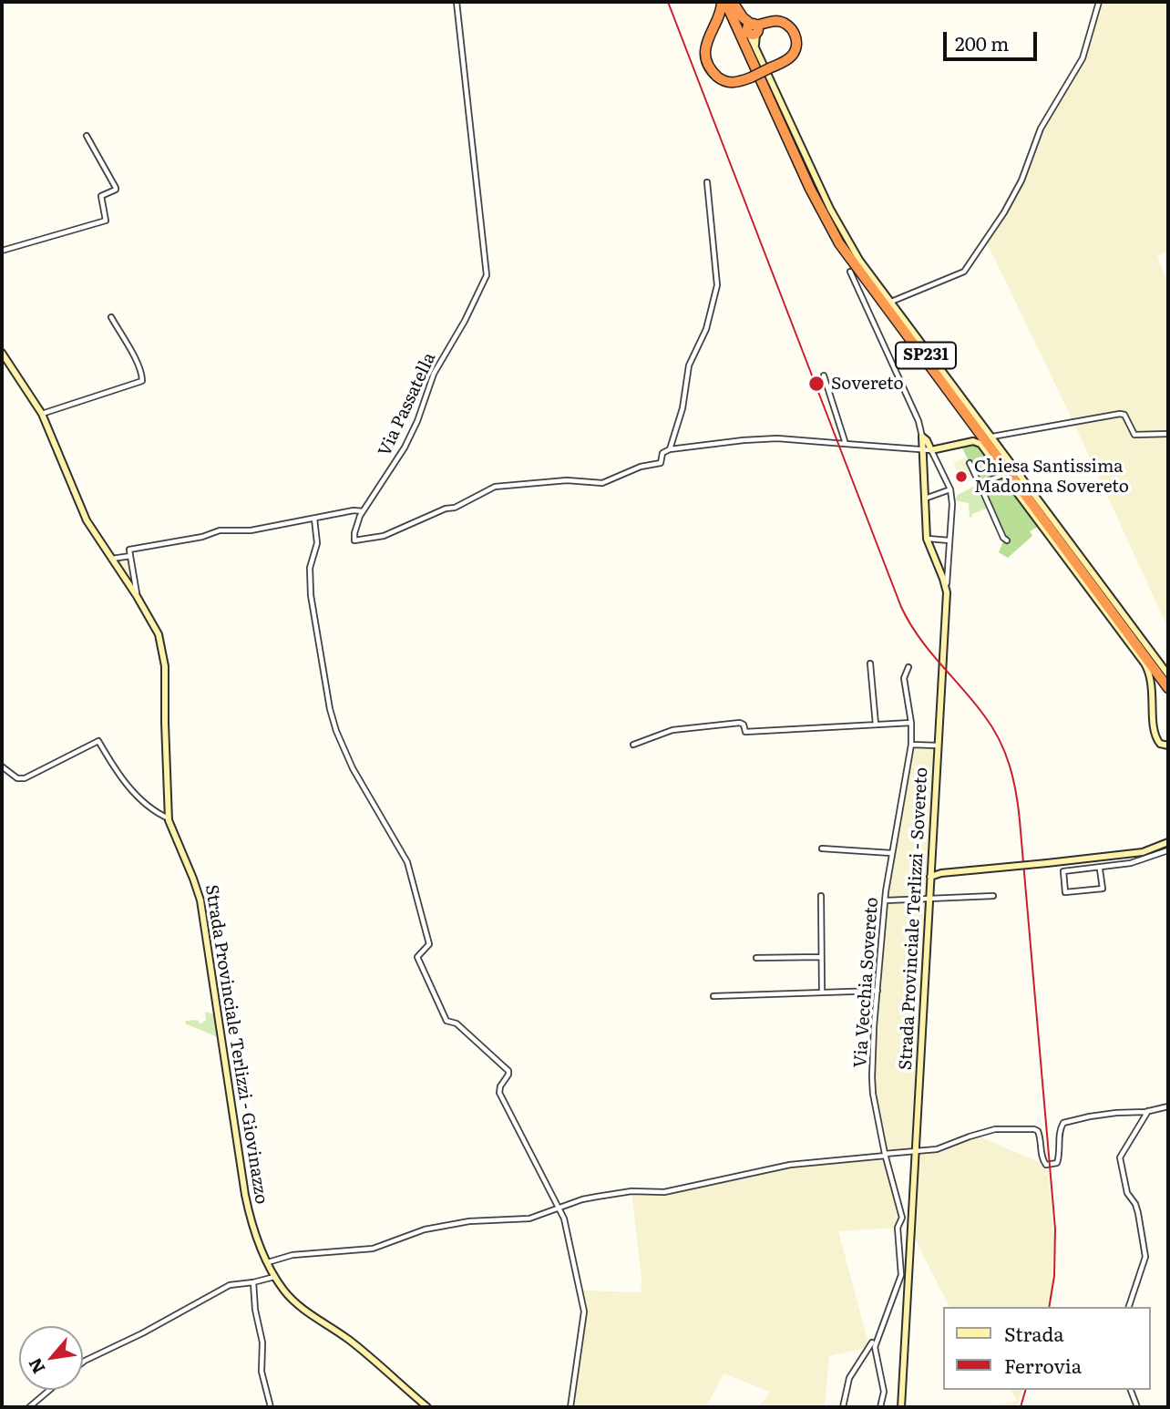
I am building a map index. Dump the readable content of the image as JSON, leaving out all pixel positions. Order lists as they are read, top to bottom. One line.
{"streets":{"highway":["SP231"],"main road":["Strada Provinciale Terlizzi - Sovereto","Strada Provinciale Terlizzi - Giovinazzo"],"street":["Via Passatella","Via Vecchia Sovereto"]},"crossings":[["Via Passatella","Strada Provinciale Terlizzi - Sovereto"]],"places":["Sovereto","Chiesa Santissima Madonna Sovereto"],"legend":["Strada","Ferrovia"],"scale_bar":"200 m","north":"bottom left"}
